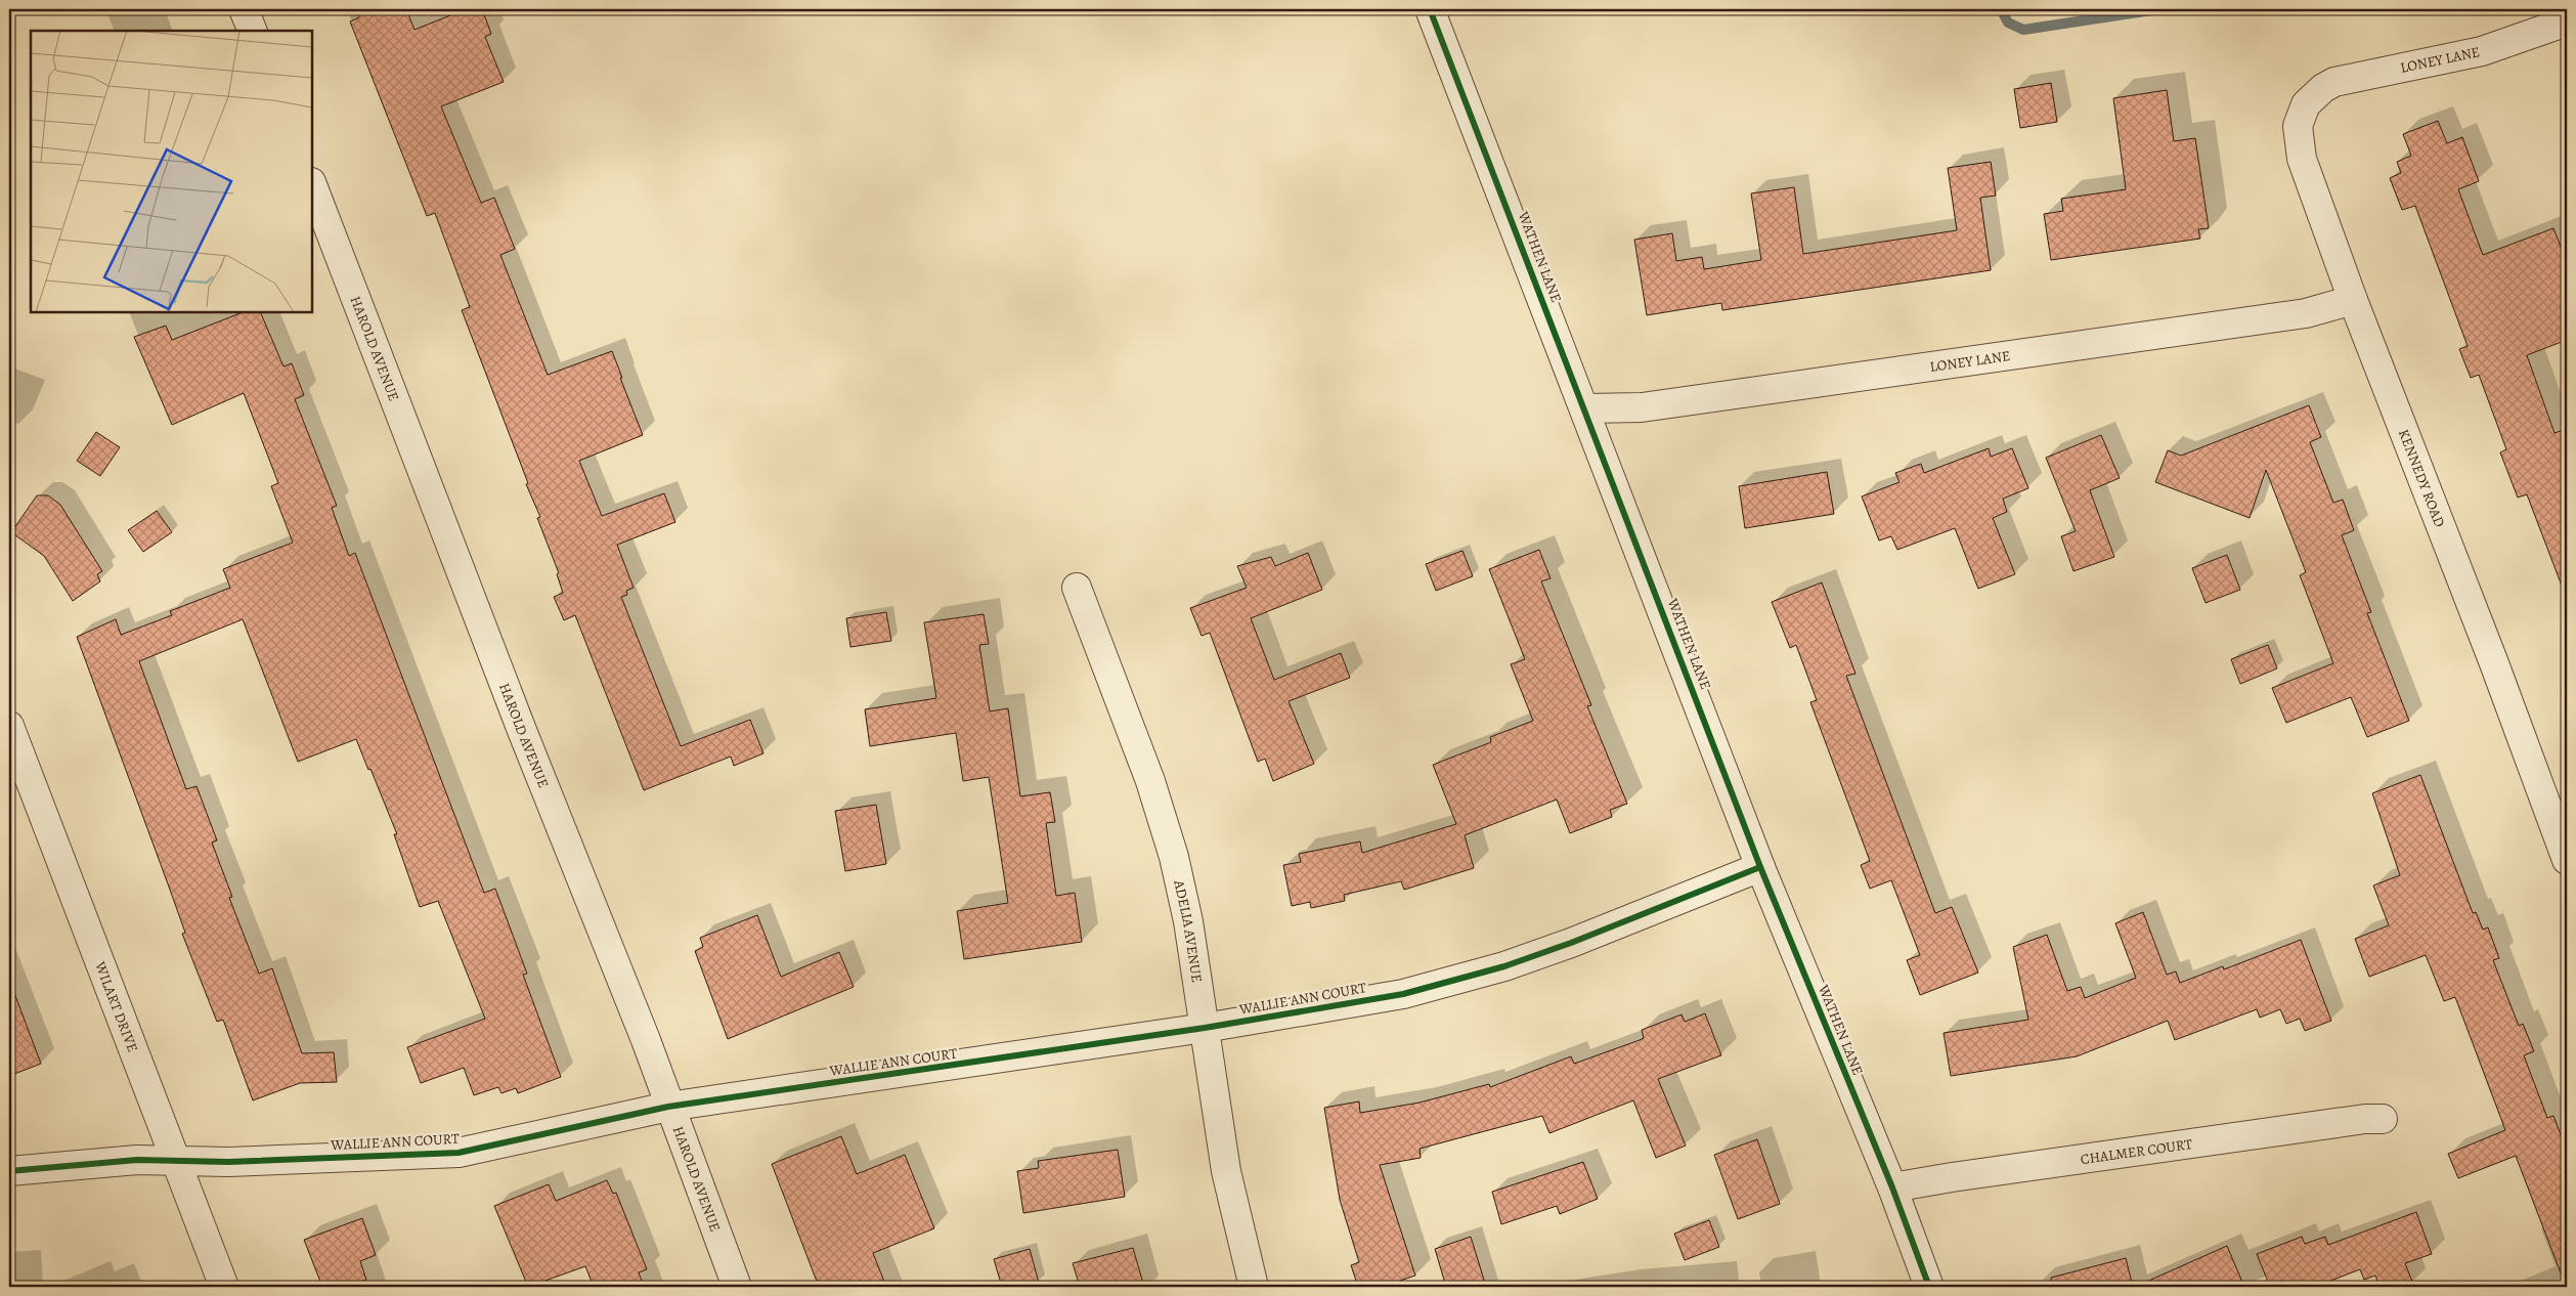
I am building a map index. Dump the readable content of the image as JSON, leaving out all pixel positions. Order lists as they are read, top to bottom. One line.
{"streets":{"street":["LONEY LANE","WATHEN LANE","HAROLD AVENUE","KENNEDY ROAD","ADELIA AVENUE","WALLIE ANN COURT","WILART DRIVE","CHALMER COURT"]},"crossings":[["LONEY LANE","WATHEN LANE"],["LONEY LANE","KENNEDY ROAD"],["WATHEN LANE","WALLIE ANN COURT"],["WATHEN LANE","CHALMER COURT"],["HAROLD AVENUE","WALLIE ANN COURT"],["ADELIA AVENUE","WALLIE ANN COURT"],["WALLIE ANN COURT","WILART DRIVE"]]}
